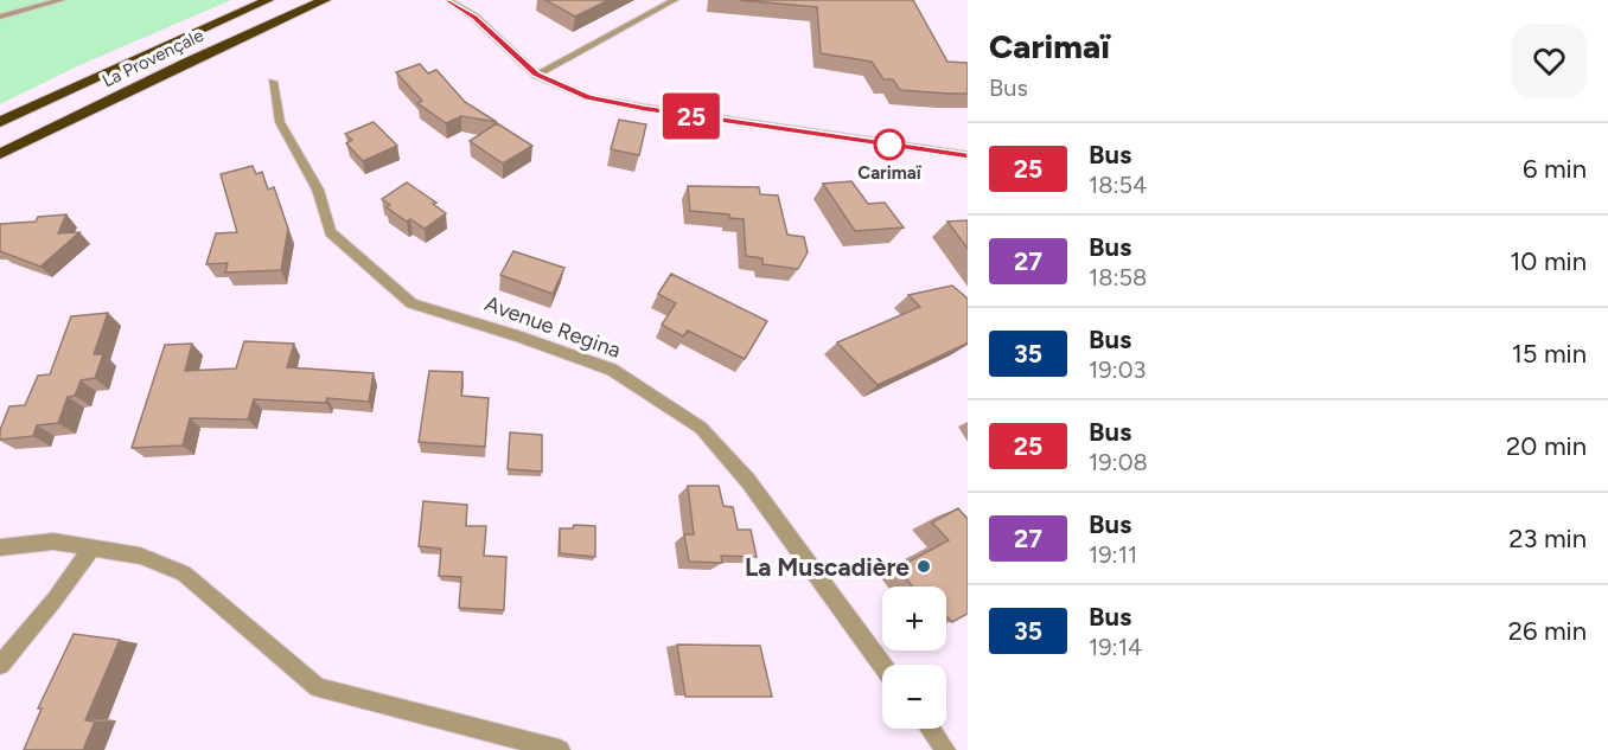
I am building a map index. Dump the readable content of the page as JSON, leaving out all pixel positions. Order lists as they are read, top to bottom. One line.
{"streets":{"highway":["La Provençale"],"street":["Avenue Regina"]},"places":["Carimaï","La Muscadière"],"lines":["bus line 25"],"page":{"on_map":"25","heading":["Carimaï","Bus"],"list":[{"mark":"25","name":"Bus","note":"18:54","value":"6 min"},{"mark":"27","name":"Bus","note":"18:58","value":"10 min"},{"mark":"35","name":"Bus","note":"19:03","value":"15 min"},{"mark":"25","name":"Bus","note":"19:08","value":"20 min"},{"mark":"27","name":"Bus","note":"19:11","value":"23 min"},{"mark":"35","name":"Bus","note":"19:14","value":"26 min"}],"map_buttons":["+","−"]}}
